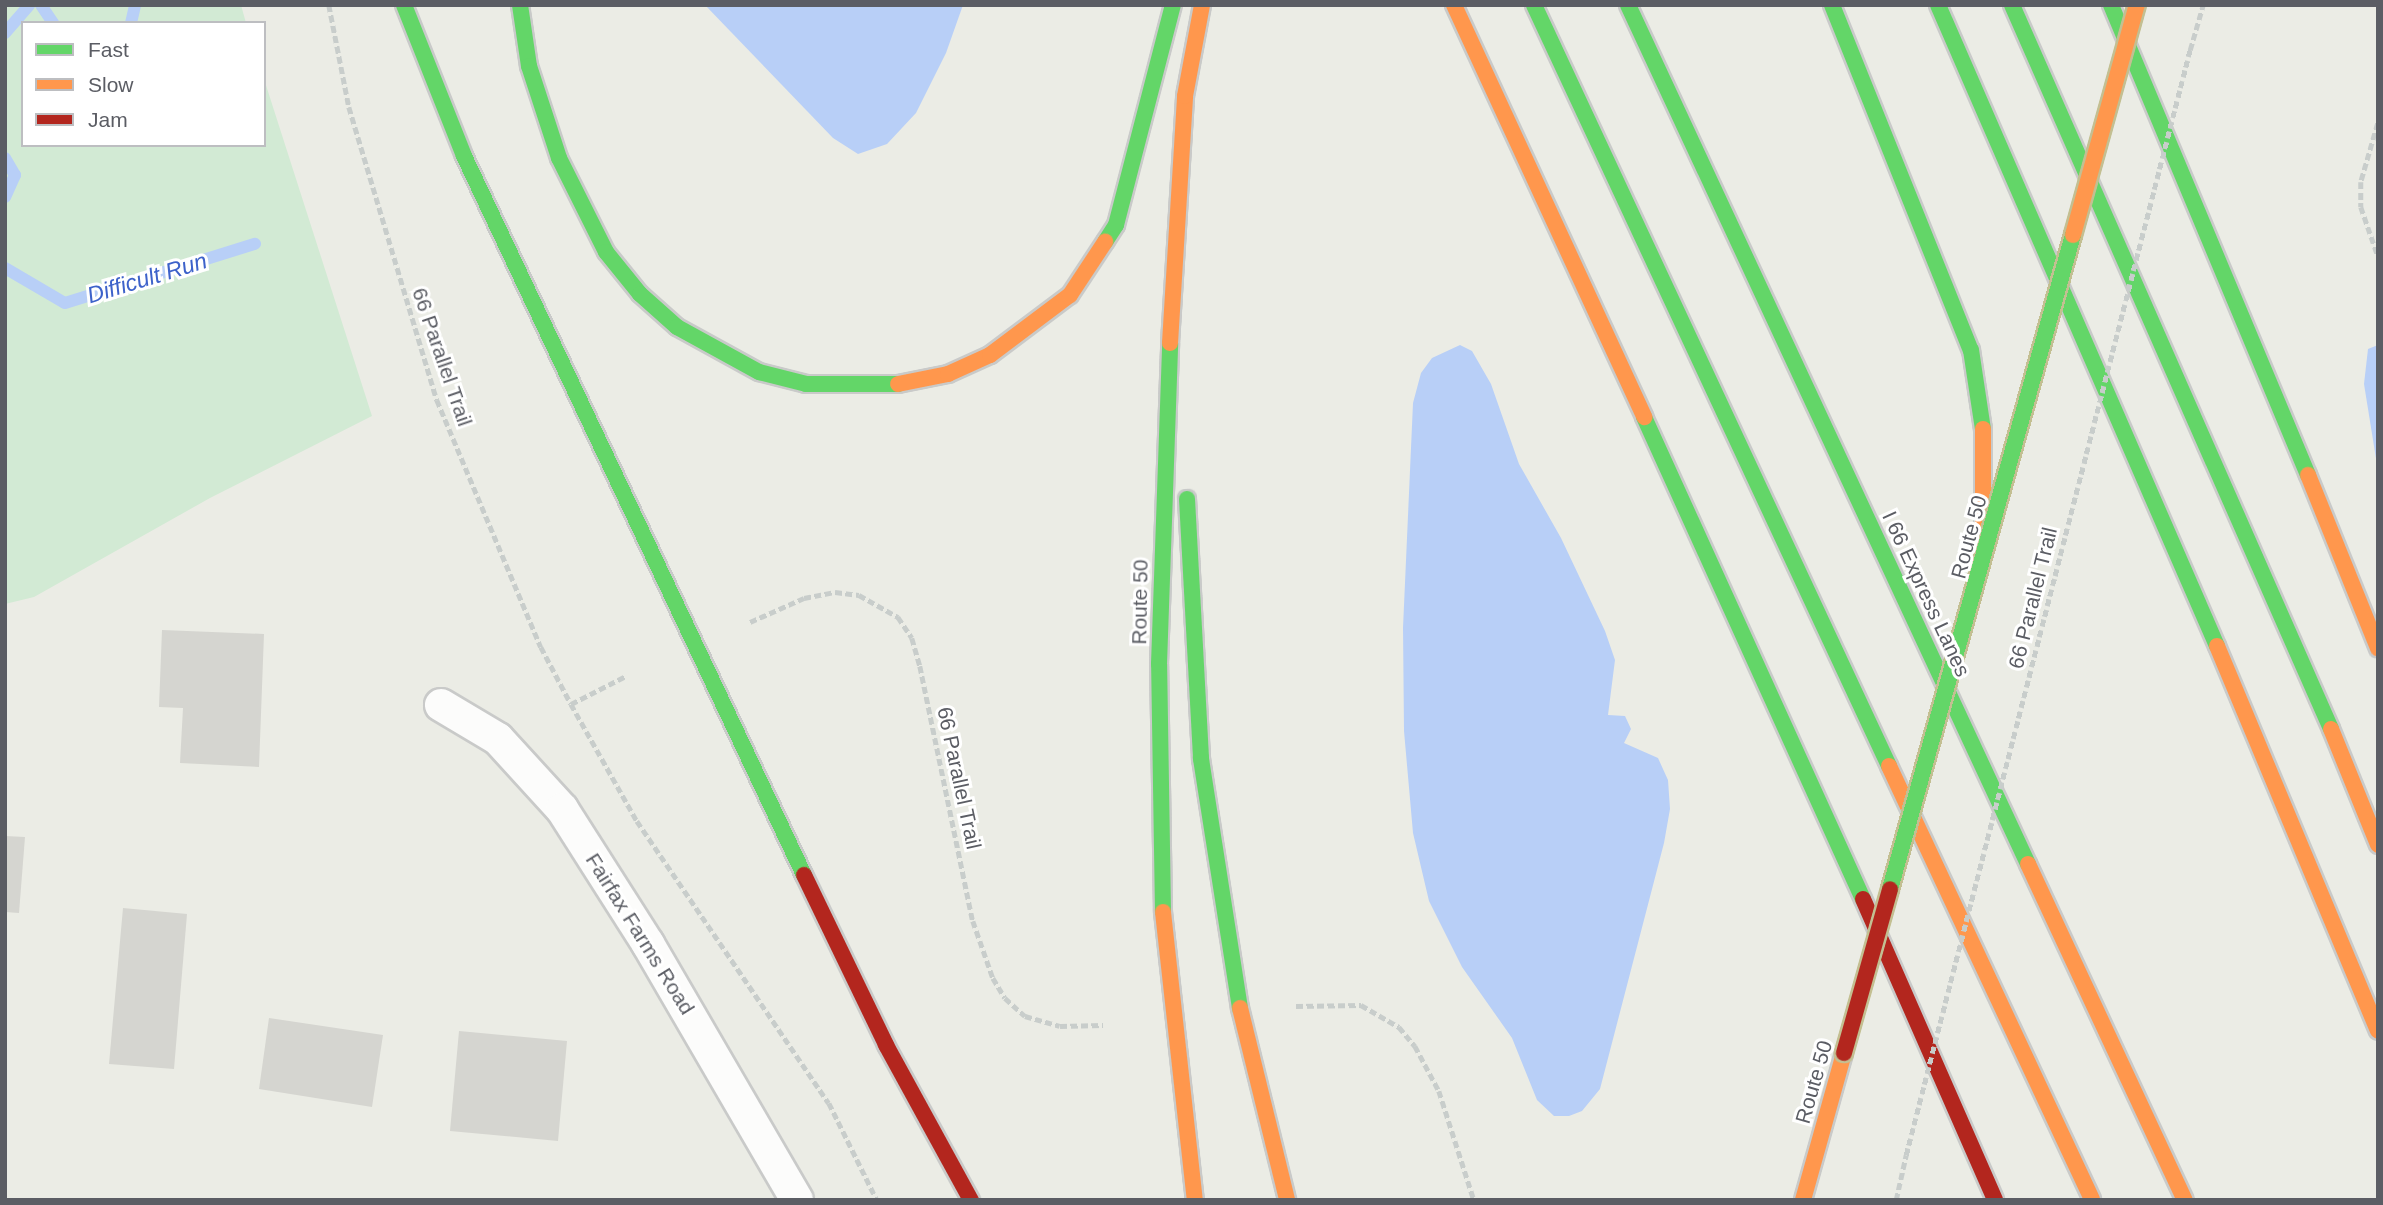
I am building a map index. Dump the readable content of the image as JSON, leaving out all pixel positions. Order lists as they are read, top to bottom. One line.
{"streets":{"highway":["Route 50","I 66 Express Lanes"],"street":["Fairfax Farms Road"],"path":["66 Parallel Trail"]},"water":["Difficult Run"],"legend":["Fast","Slow","Jam"]}
